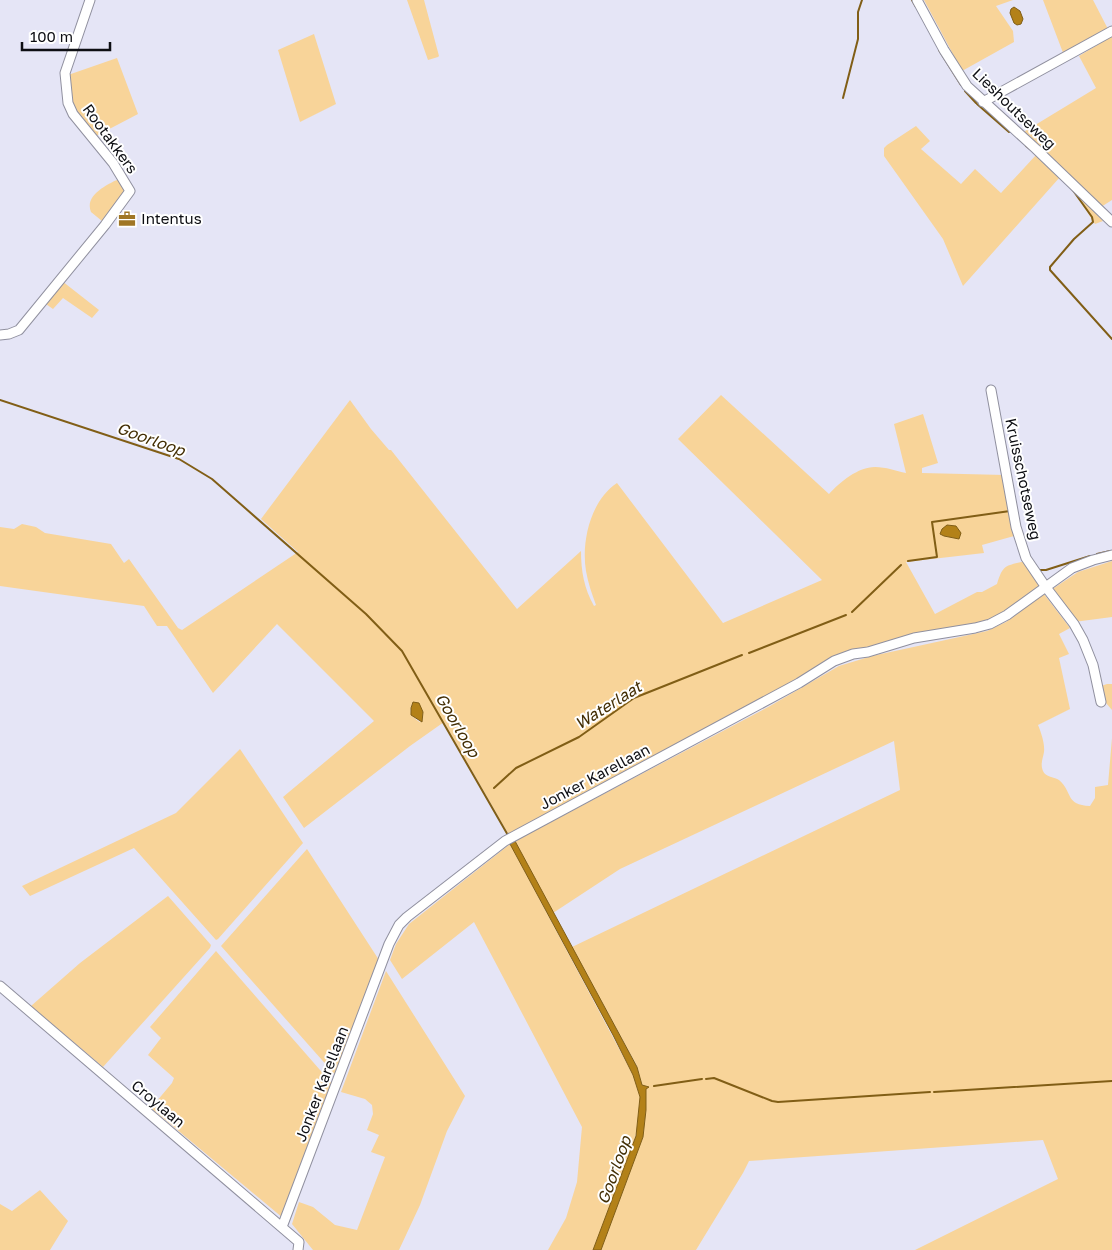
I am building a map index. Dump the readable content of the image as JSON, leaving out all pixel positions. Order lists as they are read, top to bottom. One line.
{"streets":{"street":["Lieshoutseweg","Rootakkers","Kruisschotseweg","Jonker Karellaan","Croylaan"]},"crossings":[["Kruisschotseweg","Jonker Karellaan"],["Jonker Karellaan","Croylaan"]],"water":["Goorloop","Waterlaat"],"places":{"office":["Intentus"]},"scale_bar":"100 m"}
